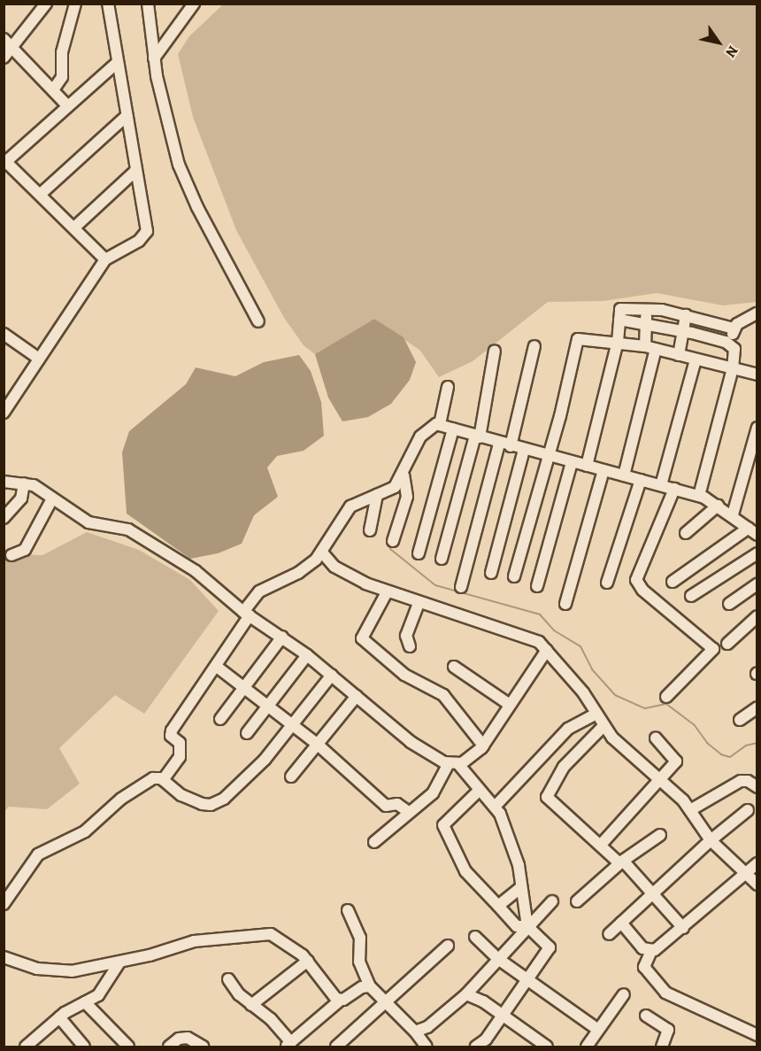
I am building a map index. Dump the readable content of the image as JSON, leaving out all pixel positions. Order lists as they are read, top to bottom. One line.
{"north":"bottom right"}
